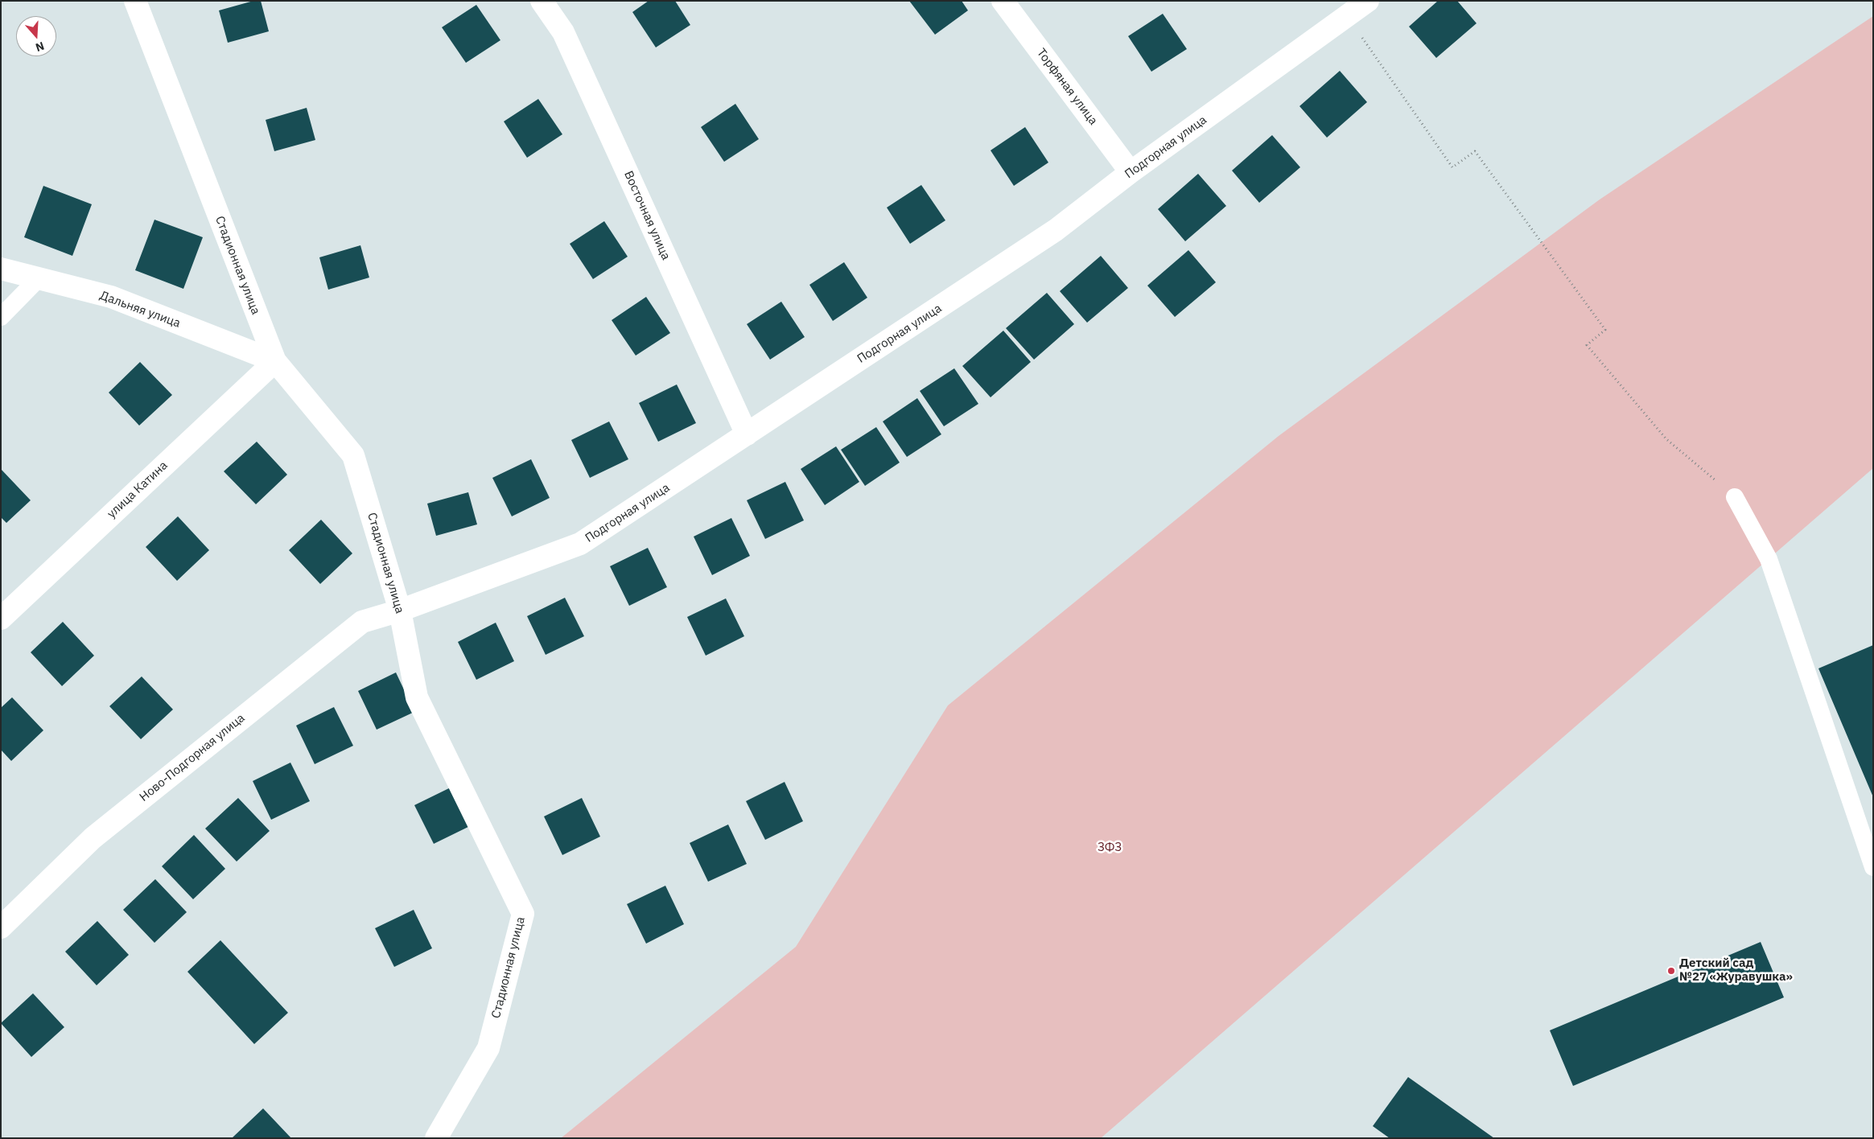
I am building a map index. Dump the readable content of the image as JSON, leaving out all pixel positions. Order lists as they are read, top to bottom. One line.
{"streets":{"street":["Торфяная улица","Подгорная улица","Восточная улица","Стадионная улица","Дальняя улица","улица Катина","Ново-Подгорная улица"]},"crossings":[["Торфяная улица","Подгорная улица"],["Подгорная улица","Восточная улица"],["Подгорная улица","Стадионная улица"],["Подгорная улица","Ново-Подгорная улица"],["Стадионная улица","Дальняя улица"],["Стадионная улица","улица Катина"],["Стадионная улица","Ново-Подгорная улица"],["Дальняя улица","улица Катина"]],"parks":["ЗФЗ"],"places":["Детский сад №27 «Журавушка»"],"north":"bottom"}
